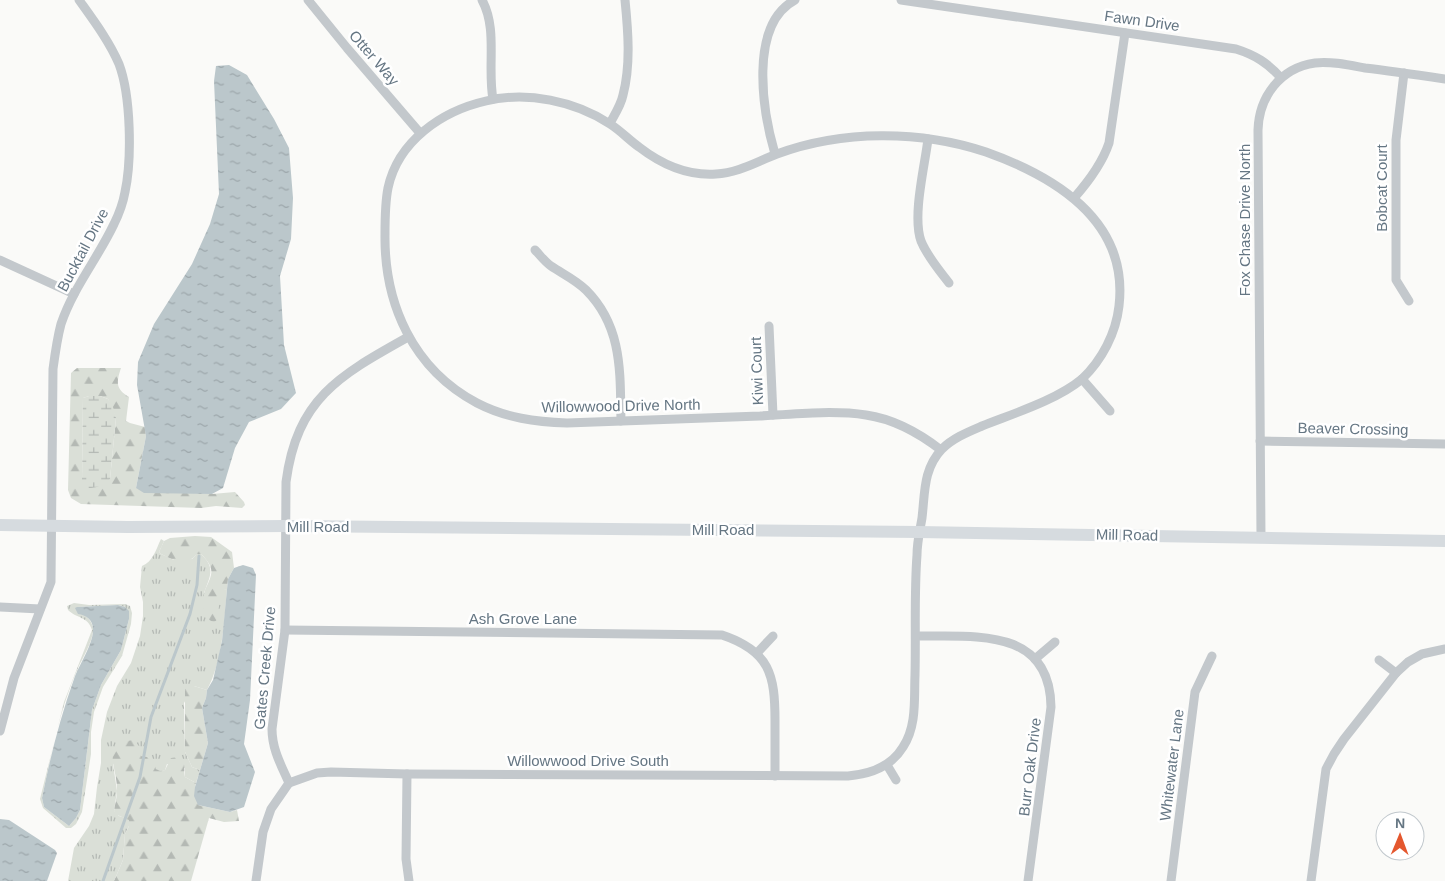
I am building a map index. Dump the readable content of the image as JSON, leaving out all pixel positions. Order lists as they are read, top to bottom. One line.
{"streets":{"street":["Fawn Drive","Otter Way","Bobcat Court","Fox Chase Drive North","Bucktail Drive","Kiwi Court","Willowwood Drive North","Beaver Crossing","Mill Road","Ash Grove Lane","Gates Creek Drive","Willowwood Drive South","Whitewater Lane","Burr Oak Drive"]},"crossings":[["Fawn Drive","Fox Chase Drive North"],["Otter Way","Willowwood Drive North"],["Bobcat Court","Fox Chase Drive North"],["Fox Chase Drive North","Beaver Crossing"],["Fox Chase Drive North","Mill Road"],["Bucktail Drive","Mill Road"],["Kiwi Court","Willowwood Drive North"],["Willowwood Drive North","Mill Road"],["Willowwood Drive North","Gates Creek Drive"],["Willowwood Drive North","Willowwood Drive South"],["Mill Road","Gates Creek Drive"],["Mill Road","Willowwood Drive South"],["Ash Grove Lane","Gates Creek Drive"],["Ash Grove Lane","Willowwood Drive South"],["Gates Creek Drive","Willowwood Drive South"],["Willowwood Drive South","Burr Oak Drive"]],"north":"top"}
